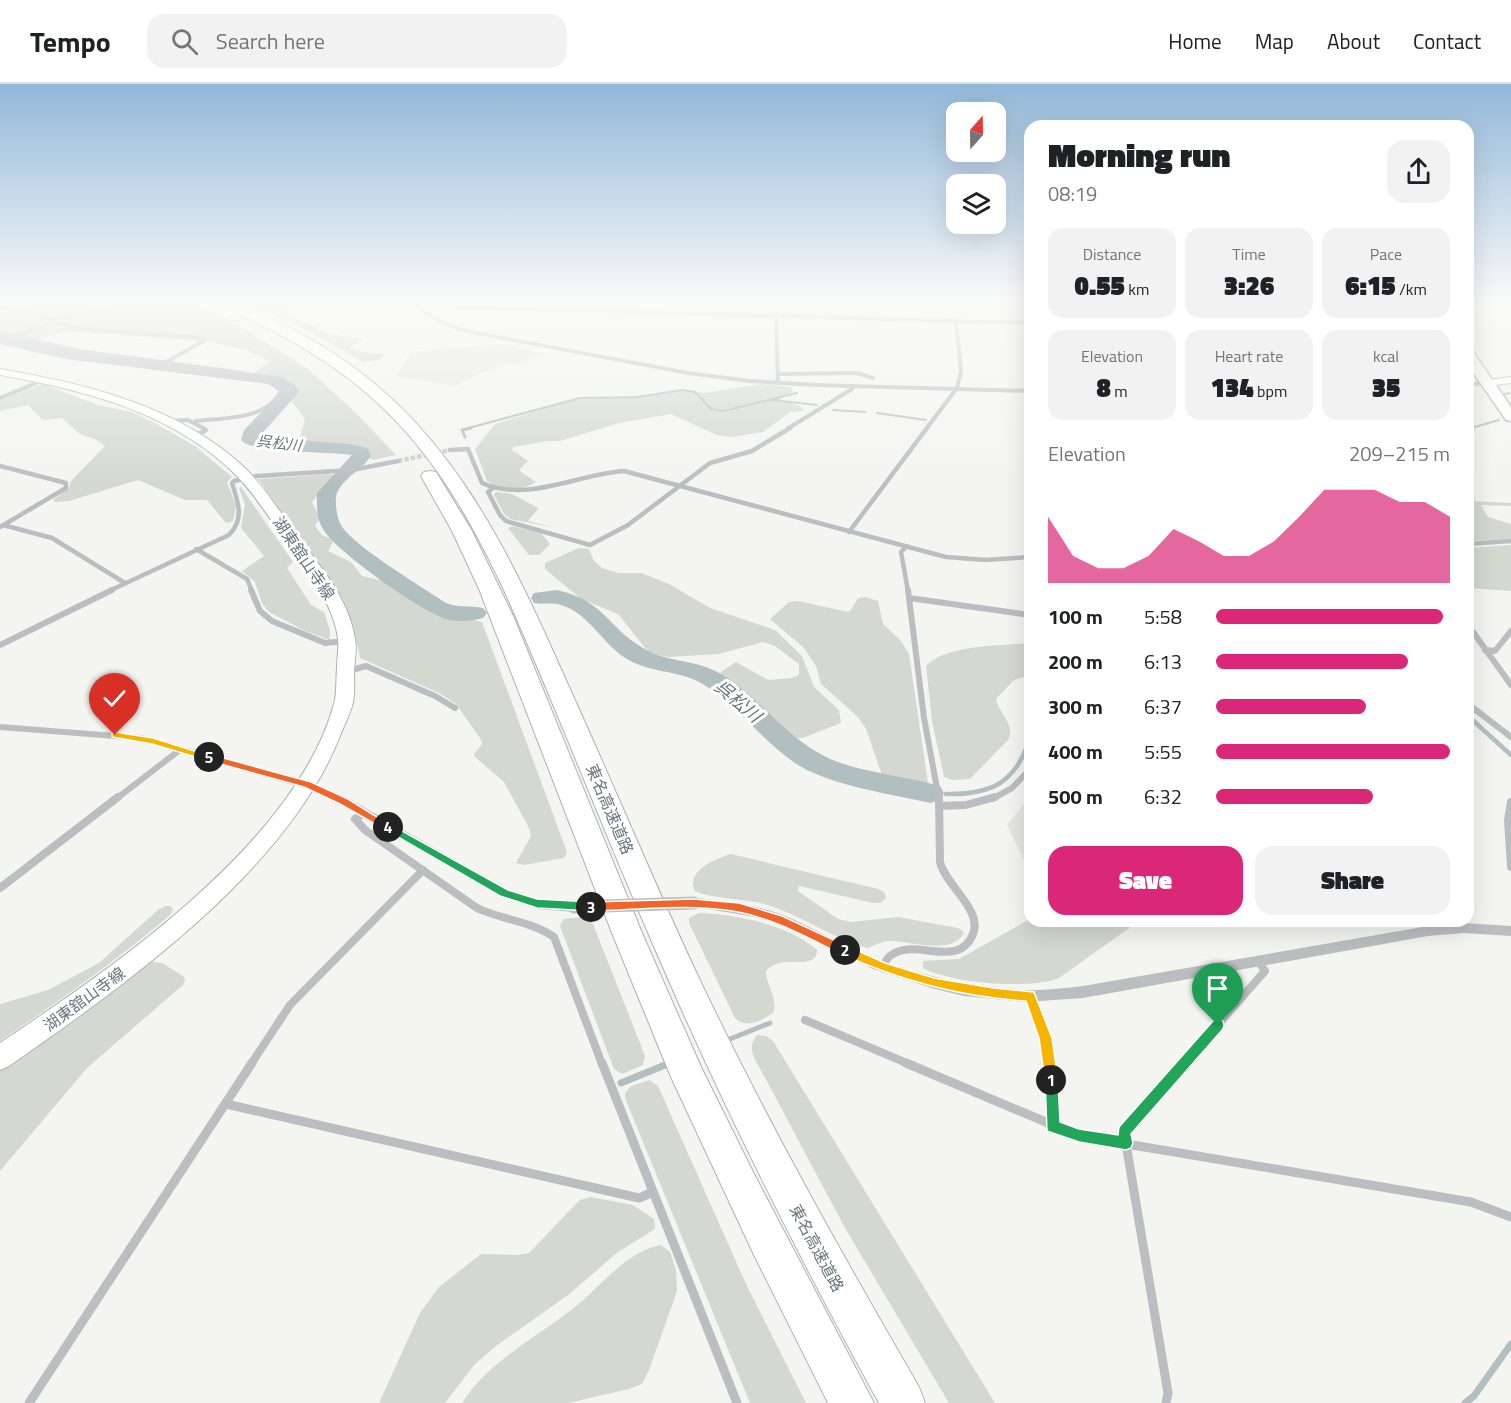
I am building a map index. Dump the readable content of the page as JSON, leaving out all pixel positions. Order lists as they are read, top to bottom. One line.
{"streets":{"highway":["東名高速道路"],"main road":["湖東舘山寺線"]},"water":["呉松川"],"north":"top","page":{"header":"Tempo","search":"Search here","nav":["Home","Map","About","Contact"],"heading":["Morning run","08:19"],"stats":[["Distance","0.55 km"],["Time","3:26"],["Pace","6:15 /km"],["Elevation","8 m"],["Heart rate","134 bpm"],["kcal","35"]],"chart":["Elevation","209–215 m"],"list":[{"name":"100 m","note":"5:58"},{"name":"200 m","note":"6:13"},{"name":"300 m","note":"6:37"},{"name":"400 m","note":"5:55"},{"name":"500 m","note":"6:32"}],"pins":["5","4","3","2","1"],"buttons":["Save","Share"]}}
